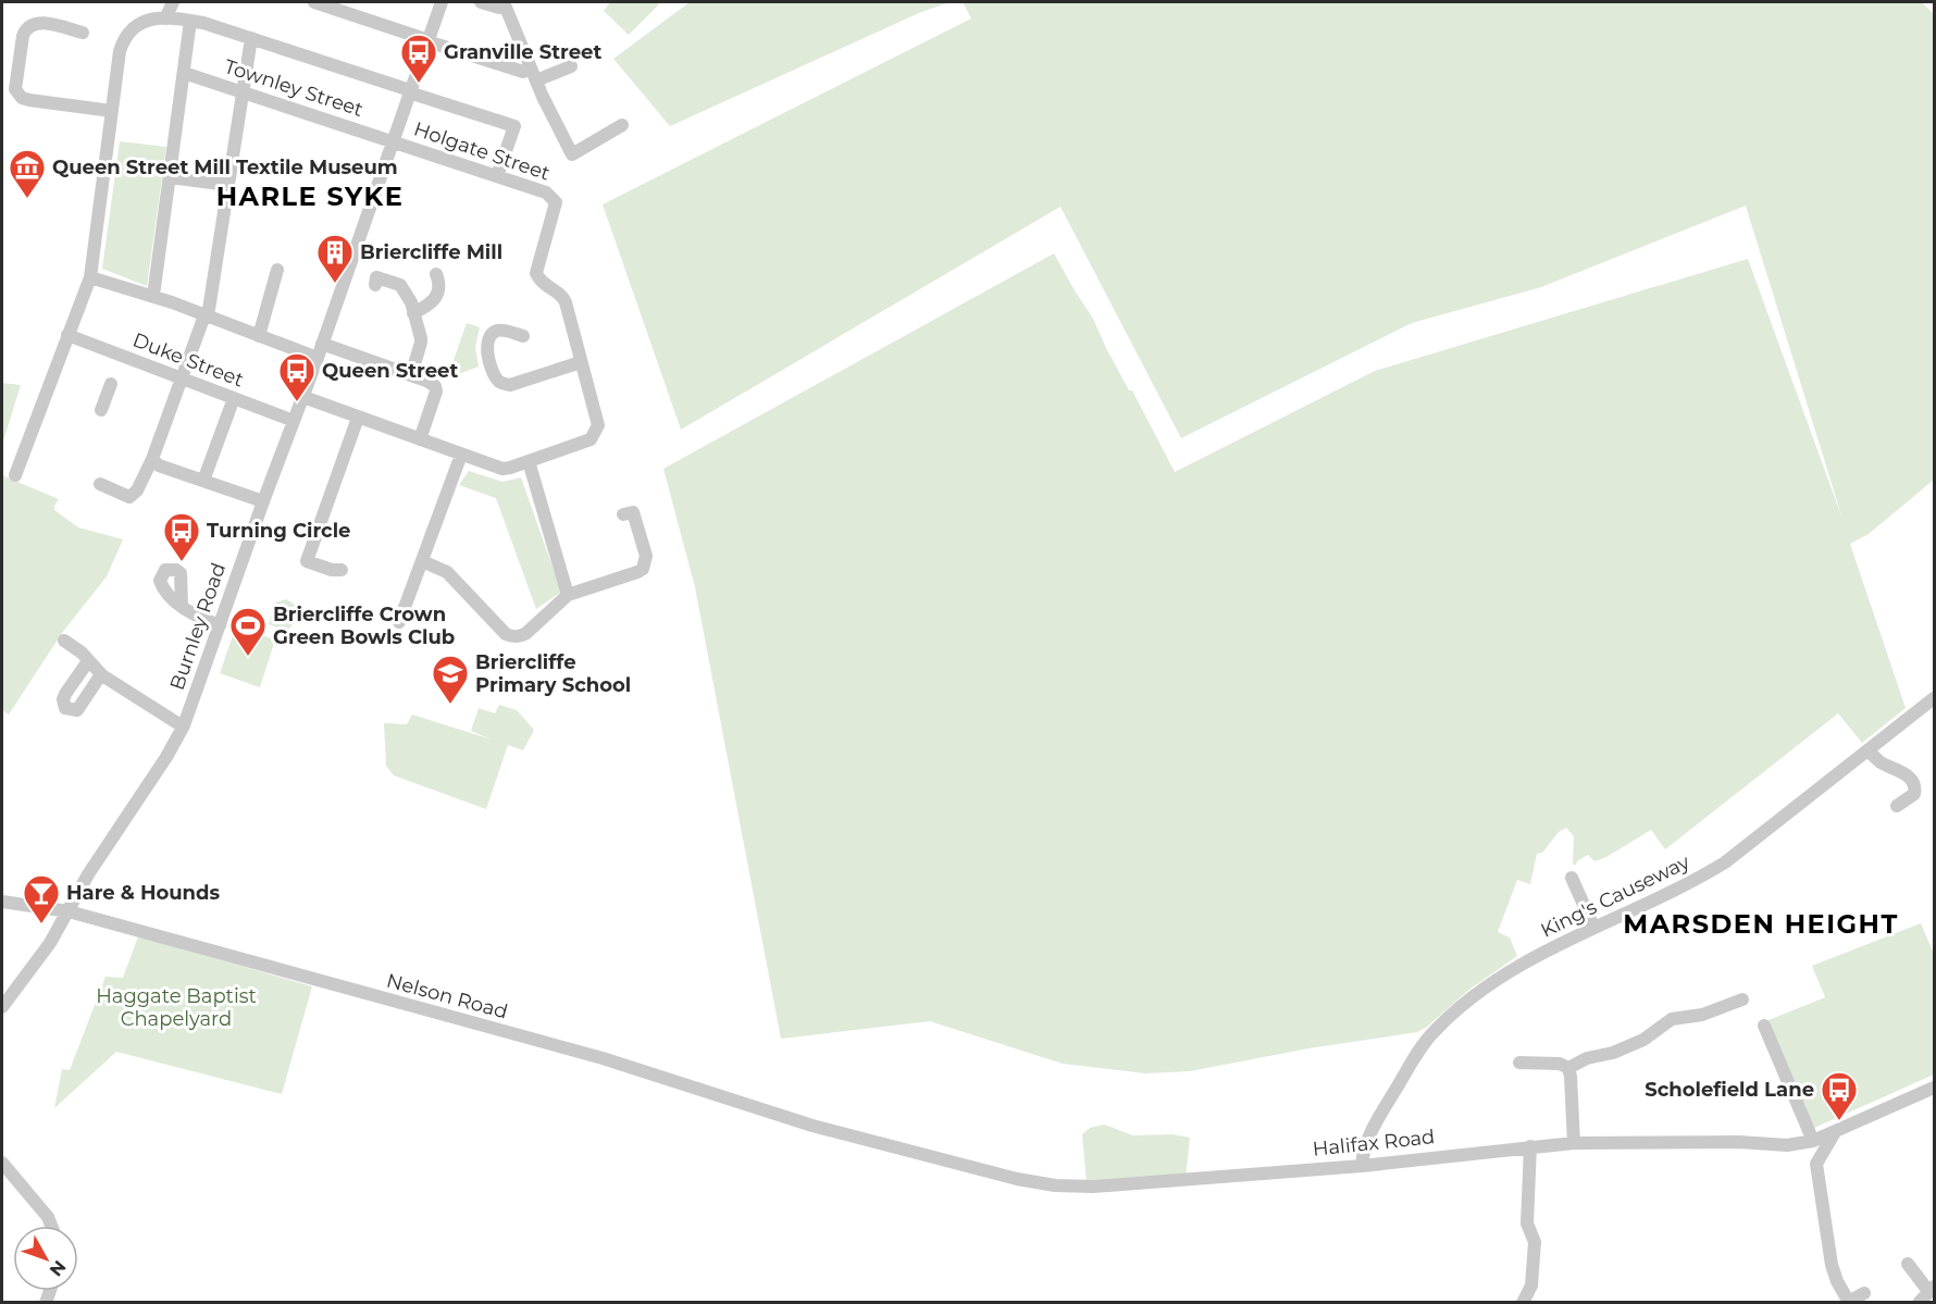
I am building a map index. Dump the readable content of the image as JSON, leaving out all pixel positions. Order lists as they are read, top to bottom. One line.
{"streets":{"street":["Townley Street","Holgate Street","Duke Street","Burnley Road","King's Causeway","Nelson Road","Halifax Road"]},"crossings":[["Townley Street","Holgate Street"],["Townley Street","Burnley Road"],["Holgate Street","Burnley Road"],["Duke Street","Burnley Road"],["Burnley Road","Nelson Road"],["King's Causeway","Halifax Road"],["Nelson Road","Halifax Road"]],"districts":["HARLE SYKE","MARSDEN HEIGHT"],"parks":["Haggate Baptist Chapelyard"],"places":{"bus stop":["Granville Street","Queen Street","Turning Circle","Scholefield Lane"],"museum":["Queen Street Mill Textile Museum"],"building":["Briercliffe Mill"],"sports":["Briercliffe Crown Green Bowls Club"],"school or university":["Briercliffe Primary School"],"bar":["Hare & Hounds"]},"north":"bottom right"}
